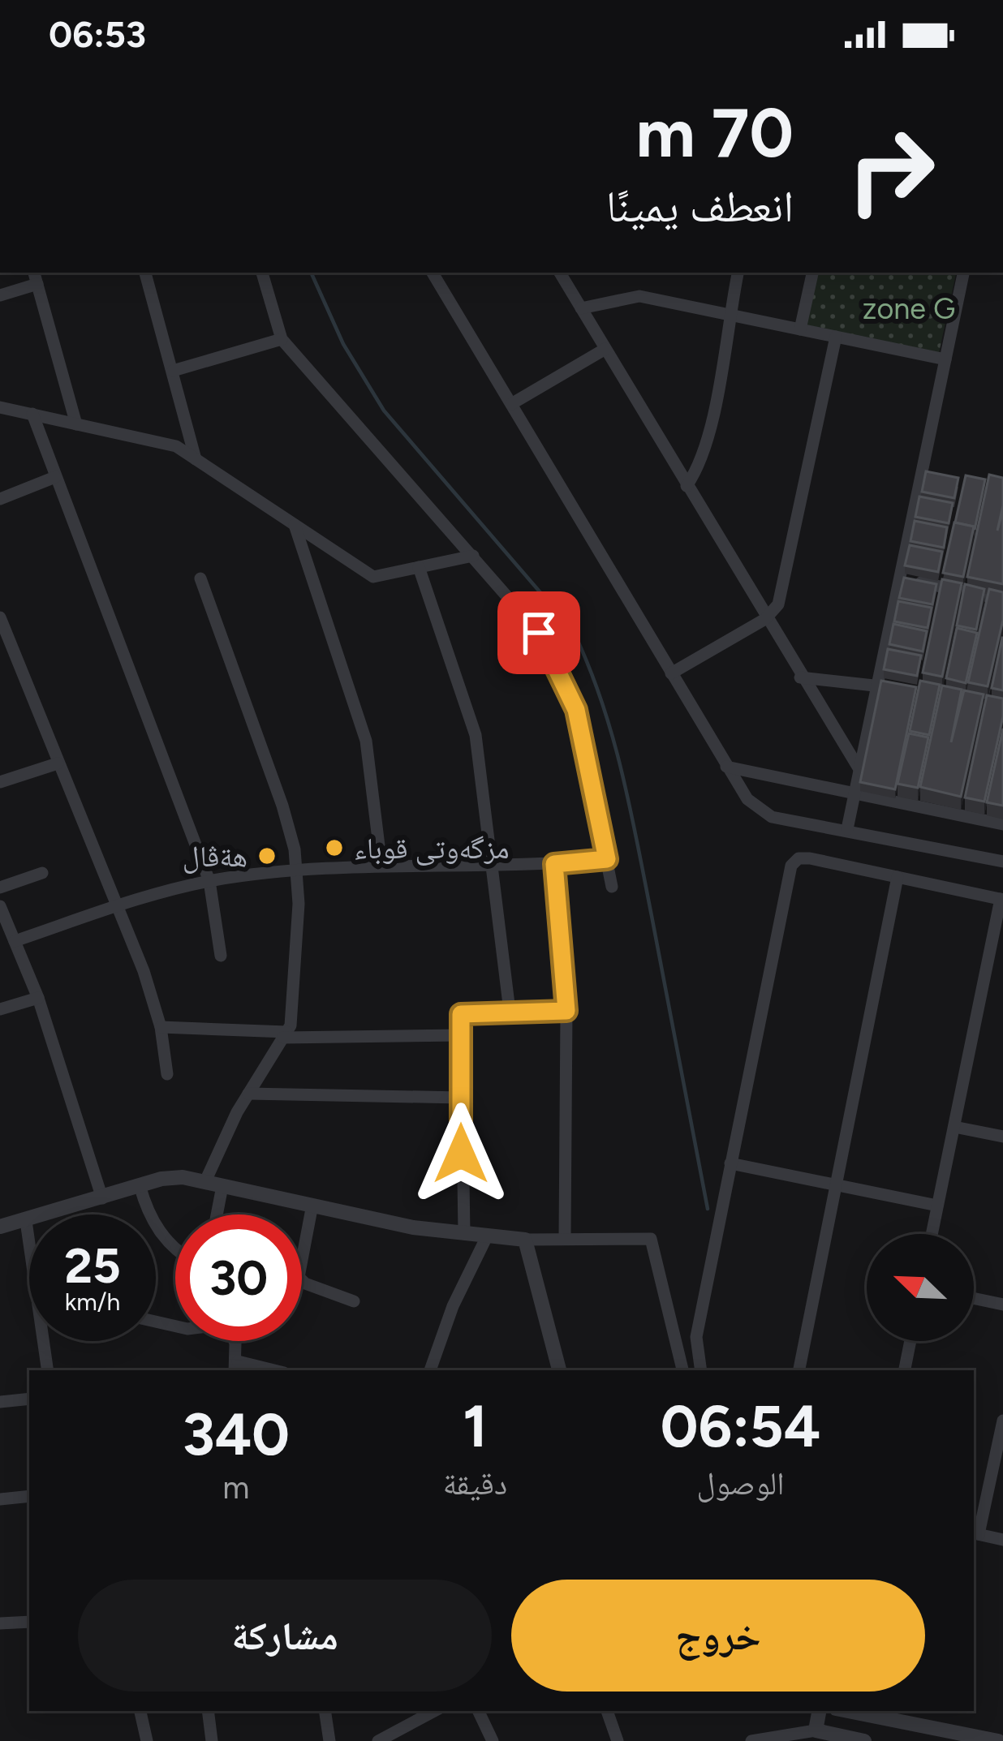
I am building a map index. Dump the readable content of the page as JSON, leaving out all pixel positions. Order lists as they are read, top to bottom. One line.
{"parks":["zone G"],"places":["مزگەوتی قوباء","هةڤال"],"north":"top left","page":{"status":"06:53","turn":["70 m","انعطف يمينًا"],"speed":"25 km/h","limit":"30","eta":["06:54","الوصول","1","دقيقة","340","m"],"buttons":["خروج","مشاركة"]}}
